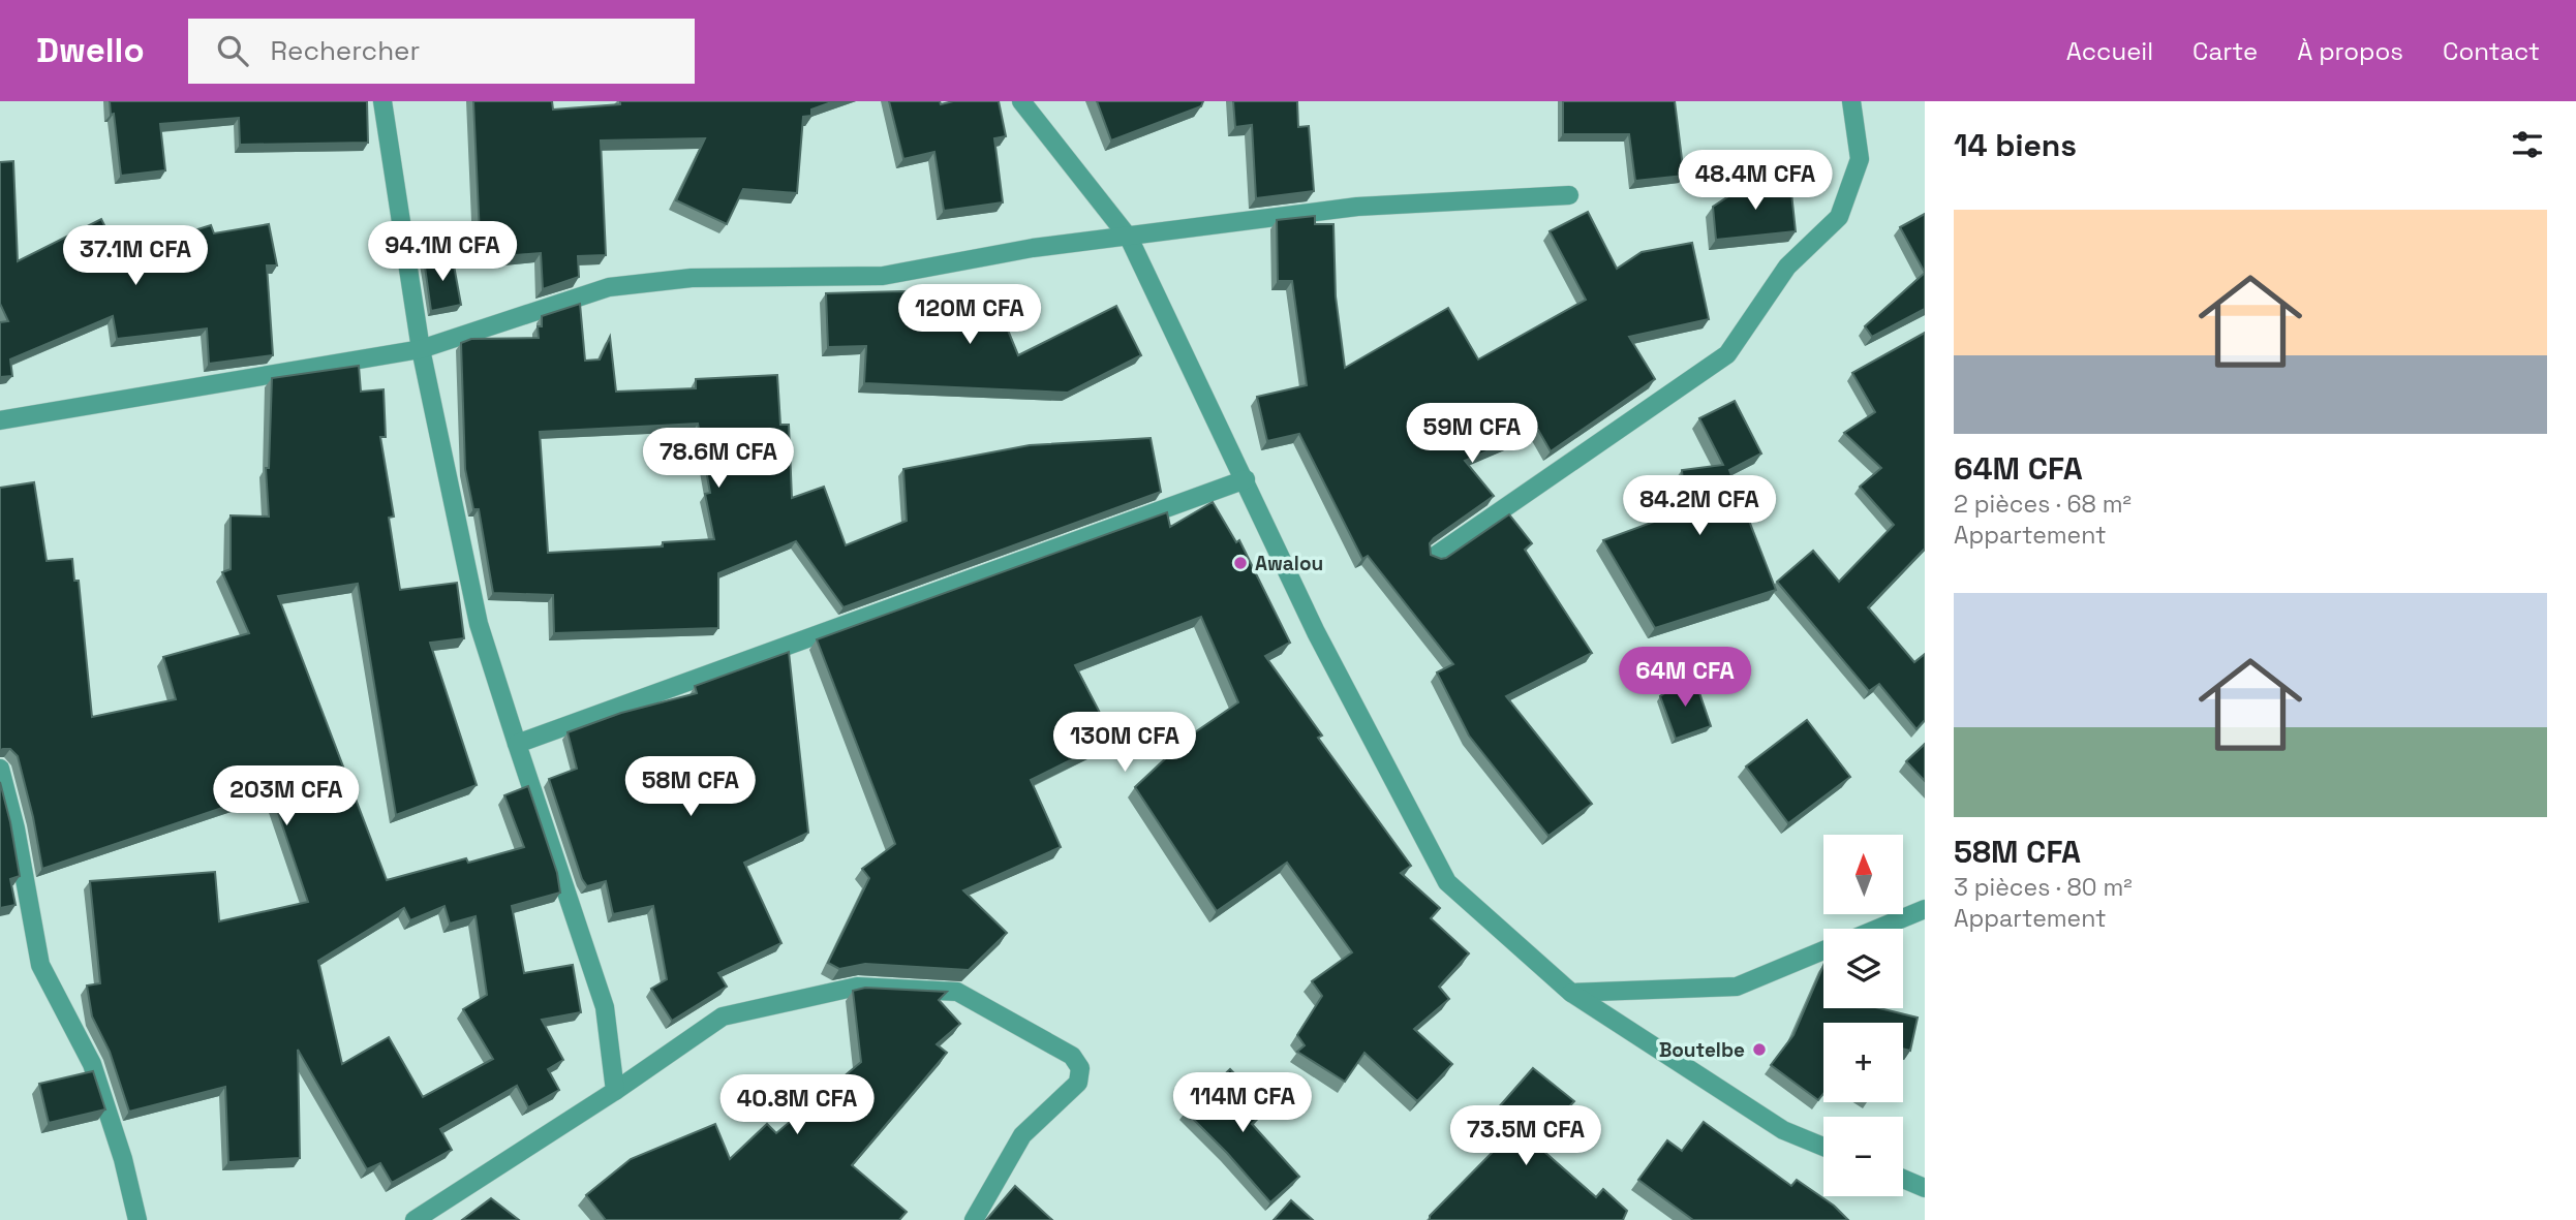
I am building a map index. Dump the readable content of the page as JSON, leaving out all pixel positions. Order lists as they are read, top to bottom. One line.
{"places":["Awalou","Boutelbe"],"north":"top","page":{"header":"Dwello","search":"Rechercher","nav":["Accueil","Carte","À propos","Contact"],"heading":"14 biens","price":["48.4M CFA","94.1M CFA","37.1M CFA","120M CFA","59M CFA","78.6M CFA","84.2M CFA","64M CFA","130M CFA","58M CFA","203M CFA","114M CFA","40.8M CFA","73.5M CFA"],"list":[{"name":"64M CFA","note":"2 pièces · 68 m² · Appartement"},{"name":"58M CFA","note":"3 pièces · 80 m² · Appartement"}],"map_buttons":["+","−"]}}
